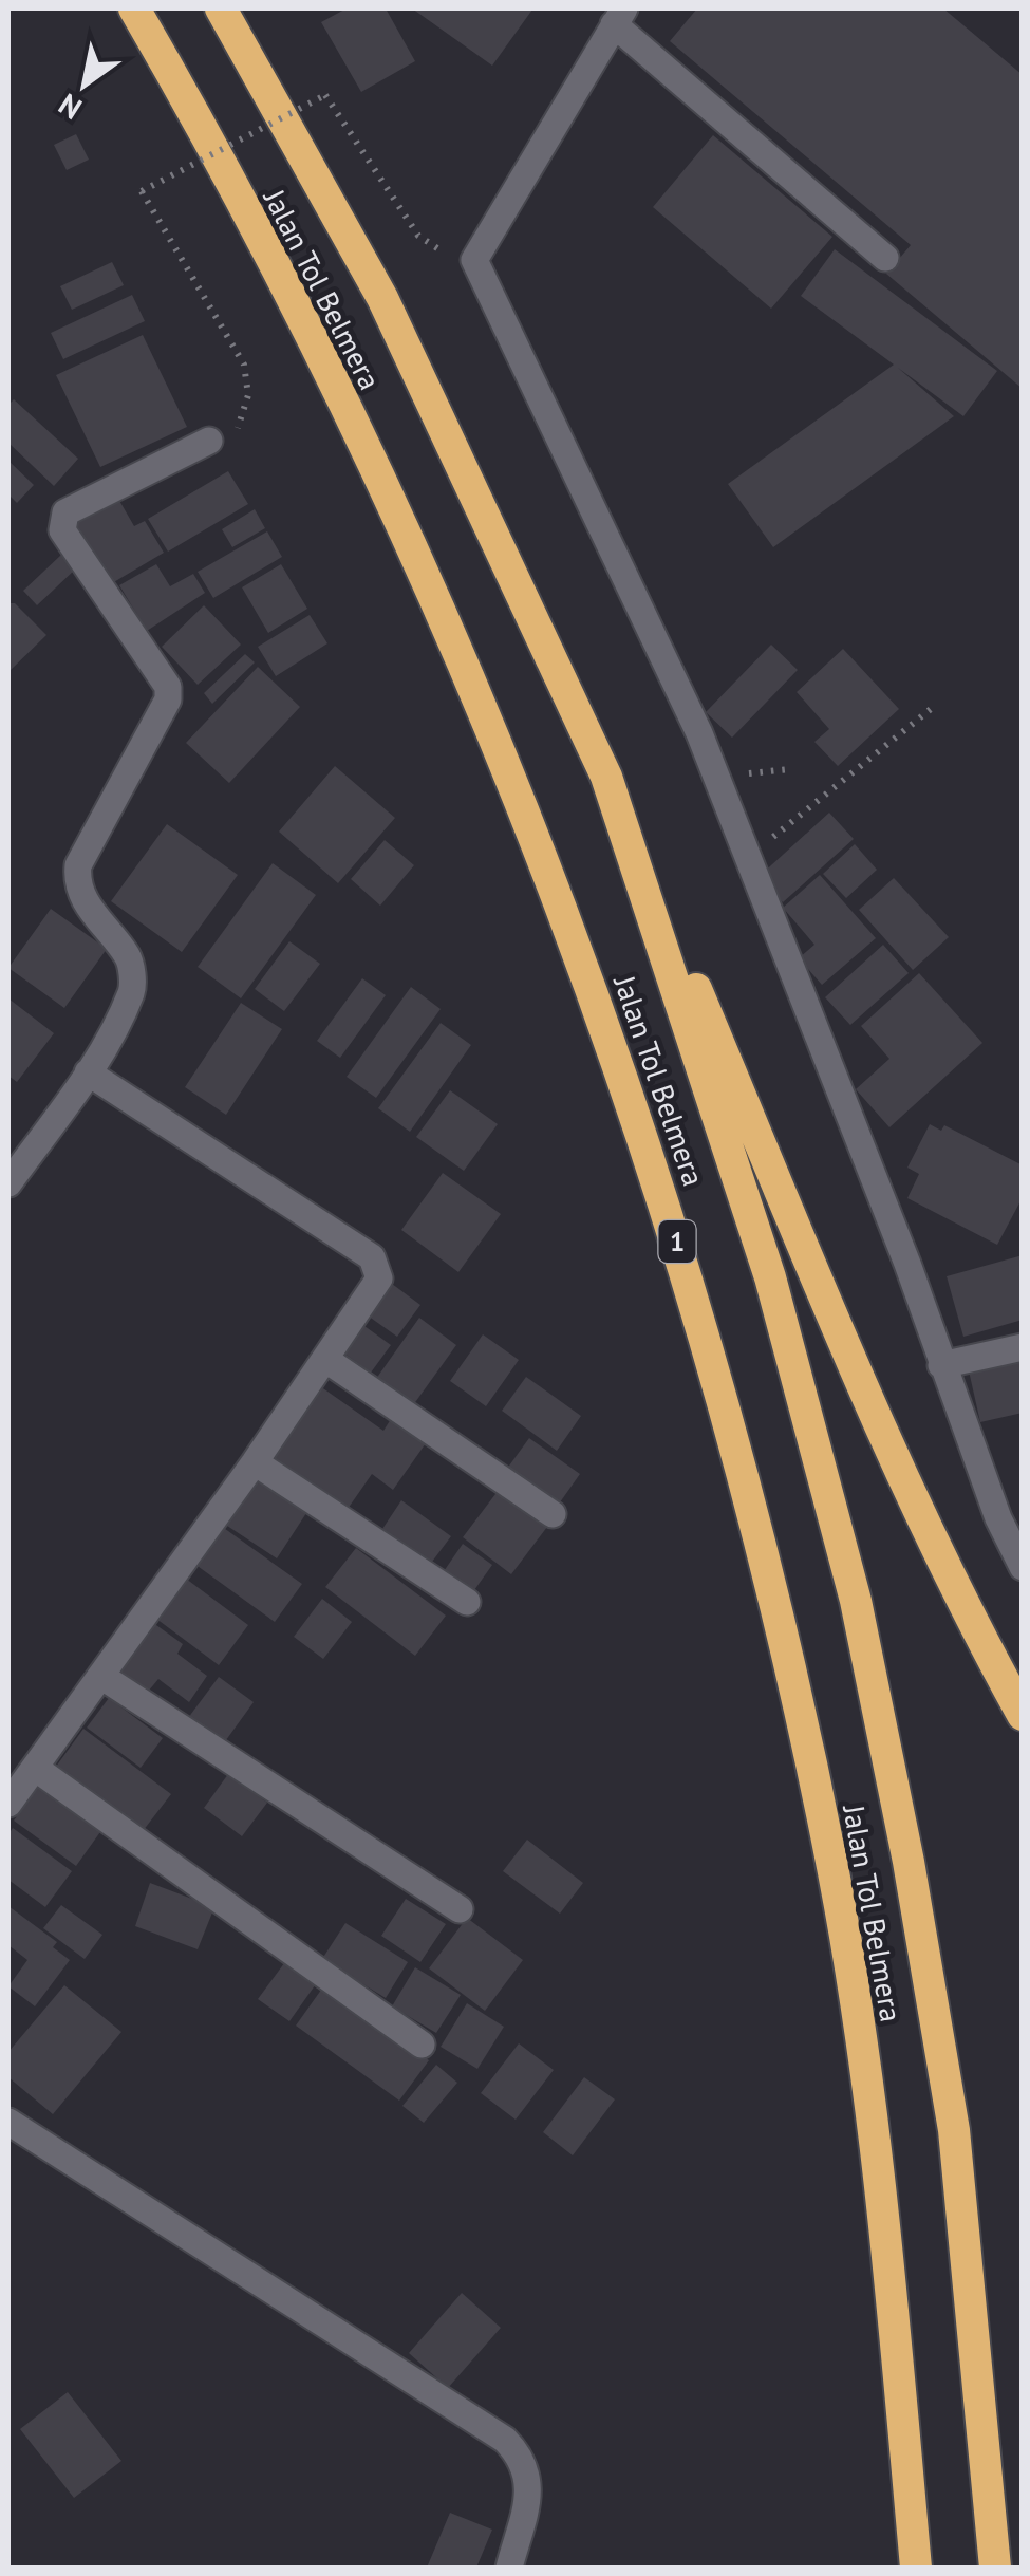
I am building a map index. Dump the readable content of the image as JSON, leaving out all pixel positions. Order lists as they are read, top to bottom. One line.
{"streets":{"highway":["Jalan Tol Belmera","1"]},"north":"bottom left"}
